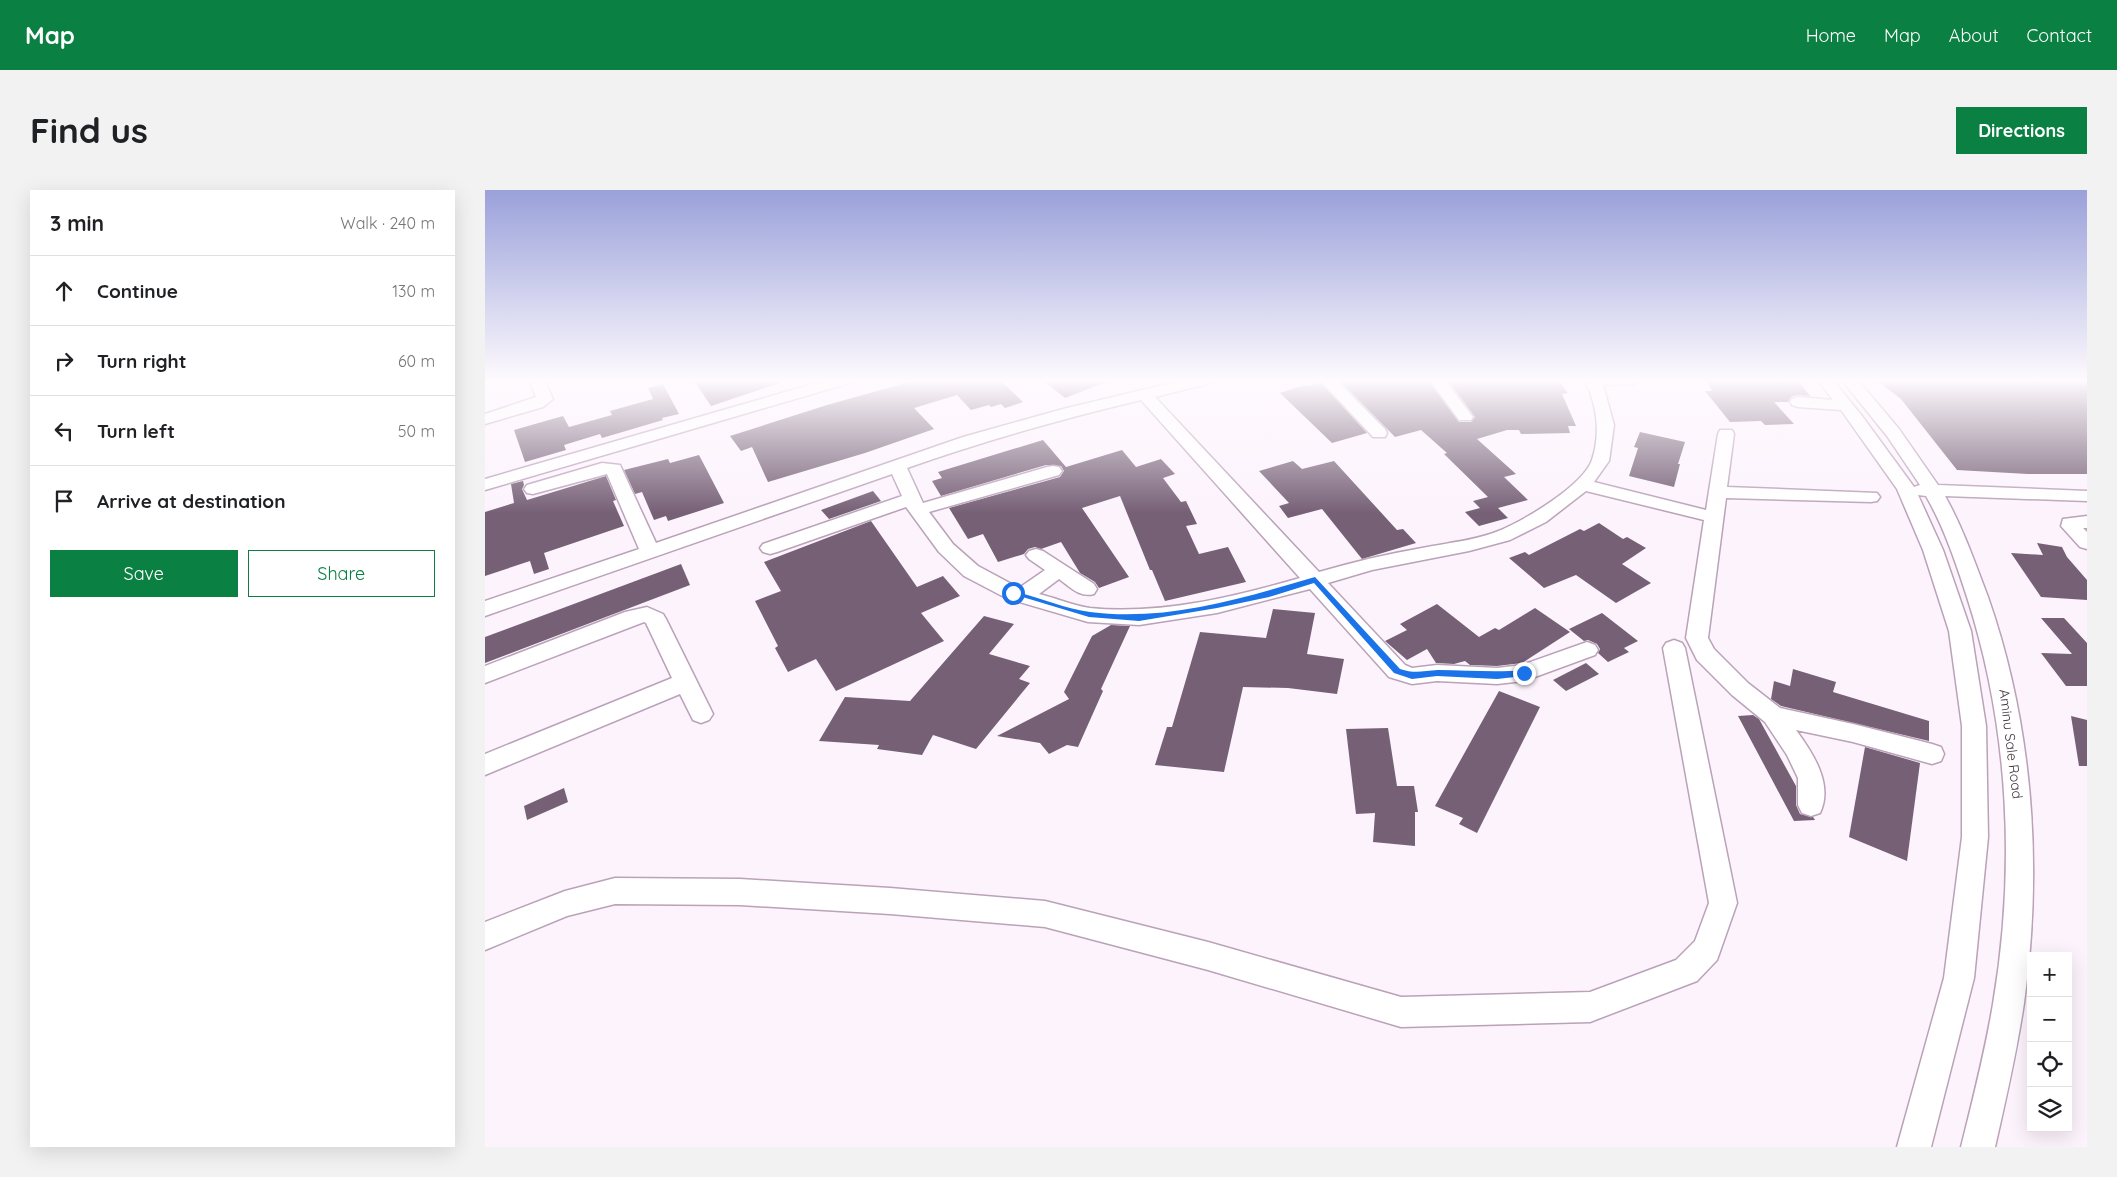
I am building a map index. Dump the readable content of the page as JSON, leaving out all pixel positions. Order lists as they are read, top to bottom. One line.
{"streets":{"street":["Aminu Sale Road"]},"page":{"header":"Map","nav":["Home","Map","About","Contact"],"buttons":["Directions",["Save","Share"]],"title":"Find us","heading":["3 min","Walk · 240 m"],"list":[["Continue","130 m"],["Turn right","60 m"],["Turn left","50 m"],"Arrive at destination"],"map_buttons":["+","−"]}}
